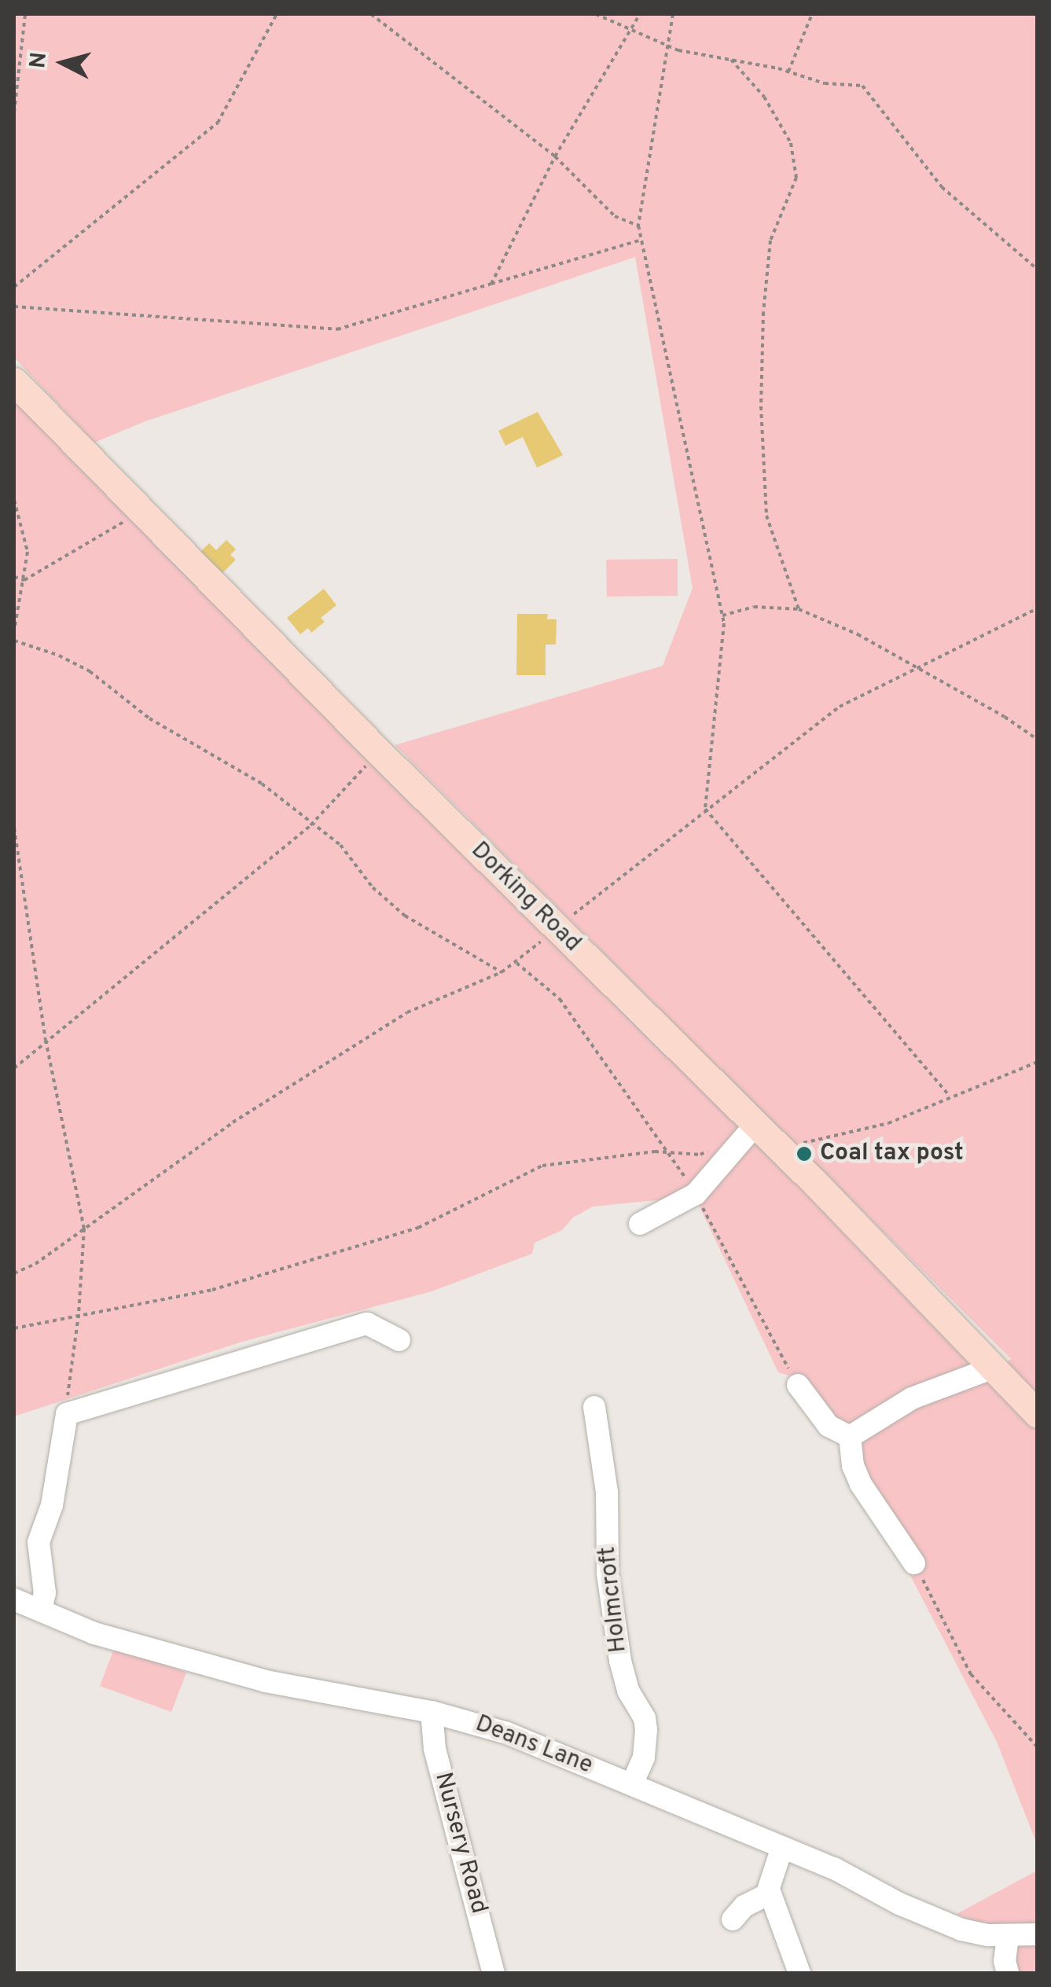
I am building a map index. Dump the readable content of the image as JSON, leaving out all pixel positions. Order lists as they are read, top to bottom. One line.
{"streets":{"main road":["Dorking Road"],"street":["Holmcroft","Deans Lane","Nursery Road"]},"crossings":[["Holmcroft","Deans Lane"],["Deans Lane","Nursery Road"]],"places":["Coal tax post"],"north":"left"}
